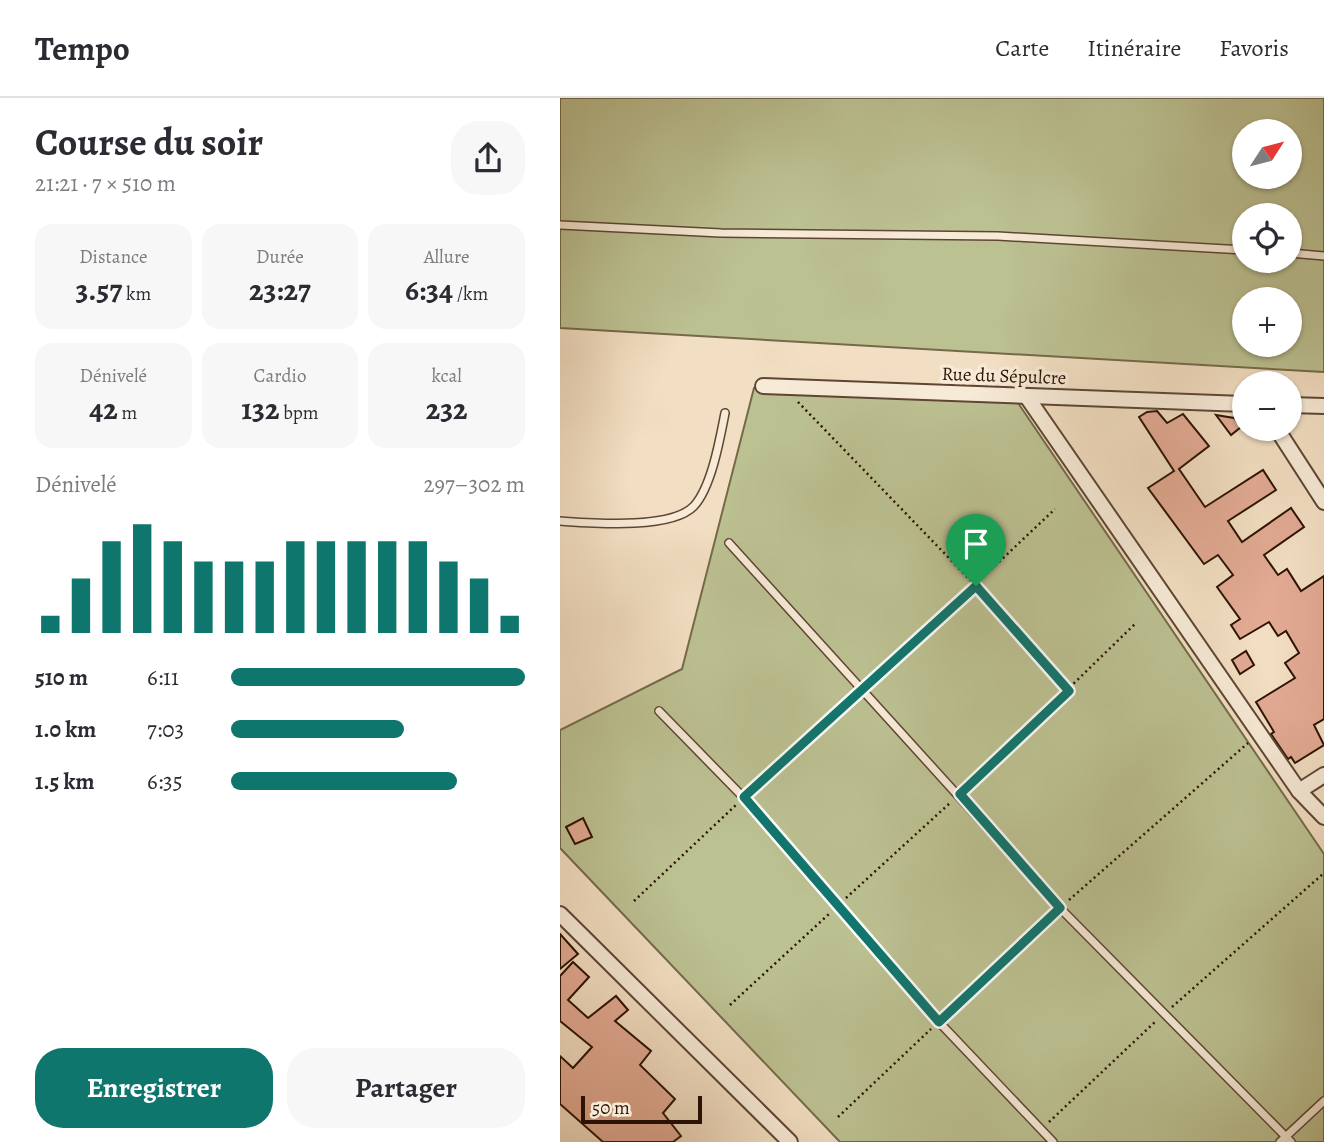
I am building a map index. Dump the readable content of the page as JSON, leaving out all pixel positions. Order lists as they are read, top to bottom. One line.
{"streets":{"street":["Rue du Sépulcre"]},"scale_bar":"50 m","north":"top right","page":{"header":"Tempo","nav":["Carte","Itinéraire","Favoris"],"heading":["Course du soir","21:21 · 7 × 510 m"],"map_buttons":["+","−"],"stats":[["Distance","3.57 km"],["Durée","23:27"],["Allure","6:34 /km"],["Dénivelé","42 m"],["Cardio","132 bpm"],["kcal","232"]],"chart":["Dénivelé","297–302 m"],"list":[{"name":"510 m","note":"6:11"},{"name":"1.0 km","note":"7:03"},{"name":"1.5 km","note":"6:35"}],"buttons":["Enregistrer","Partager"],"scale":"50 m"}}
